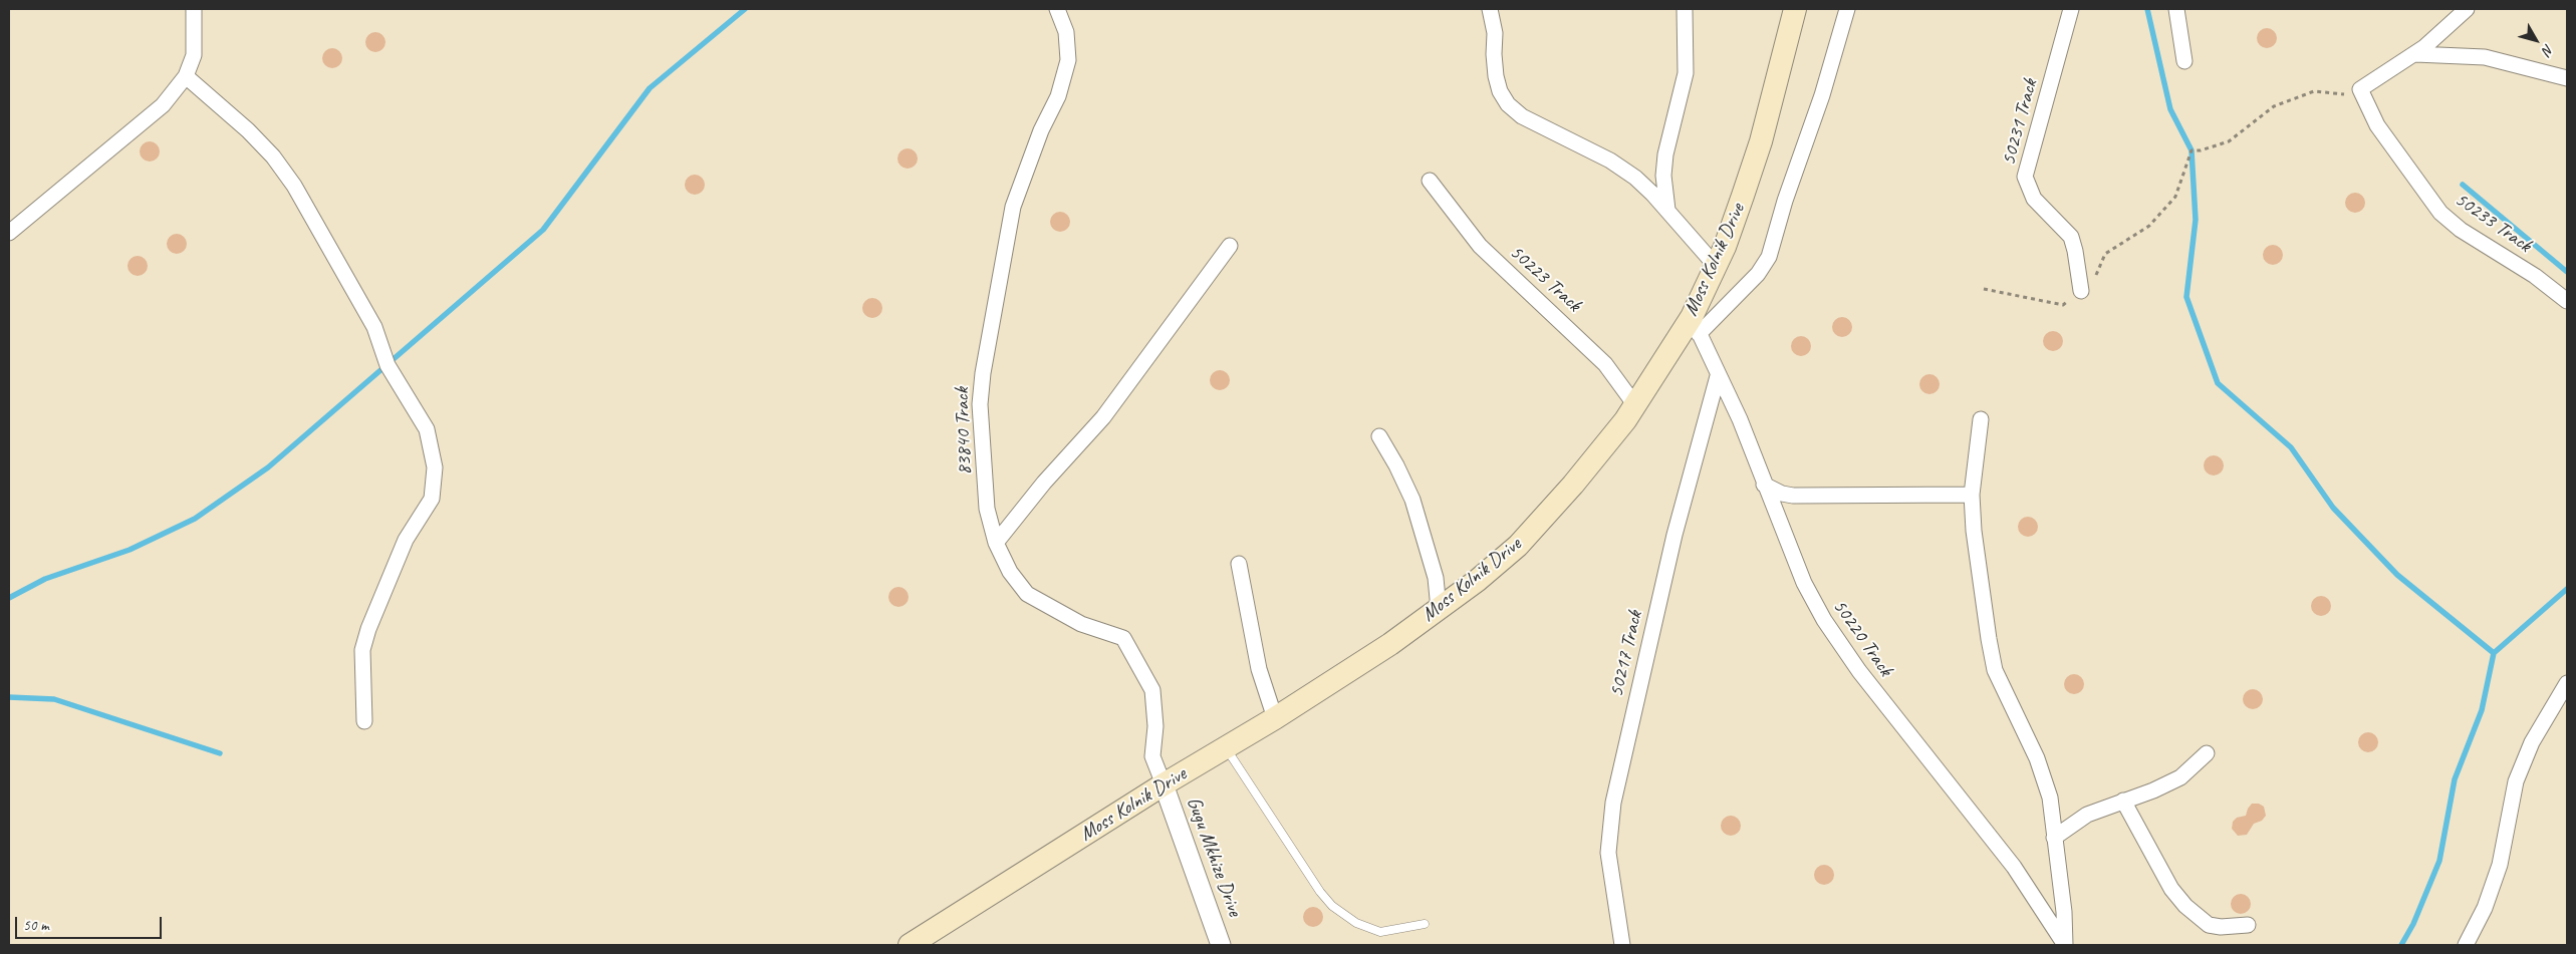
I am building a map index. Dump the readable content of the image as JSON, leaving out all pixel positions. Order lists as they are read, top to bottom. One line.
{"streets":{"main road":["Moss Kolnik Drive"],"street":["50231 Track","50233 Track","50223 Track","83840 Track","50220 Track","50217 Track","Gugu Mkhize Drive"]},"crossings":[["Moss Kolnik Drive","50223 Track"],["Moss Kolnik Drive","83840 Track"],["Moss Kolnik Drive","50220 Track"],["Moss Kolnik Drive","Gugu Mkhize Drive"],["83840 Track","Gugu Mkhize Drive"],["50220 Track","50217 Track"]],"scale_bar":"50 m","north":"bottom right"}
